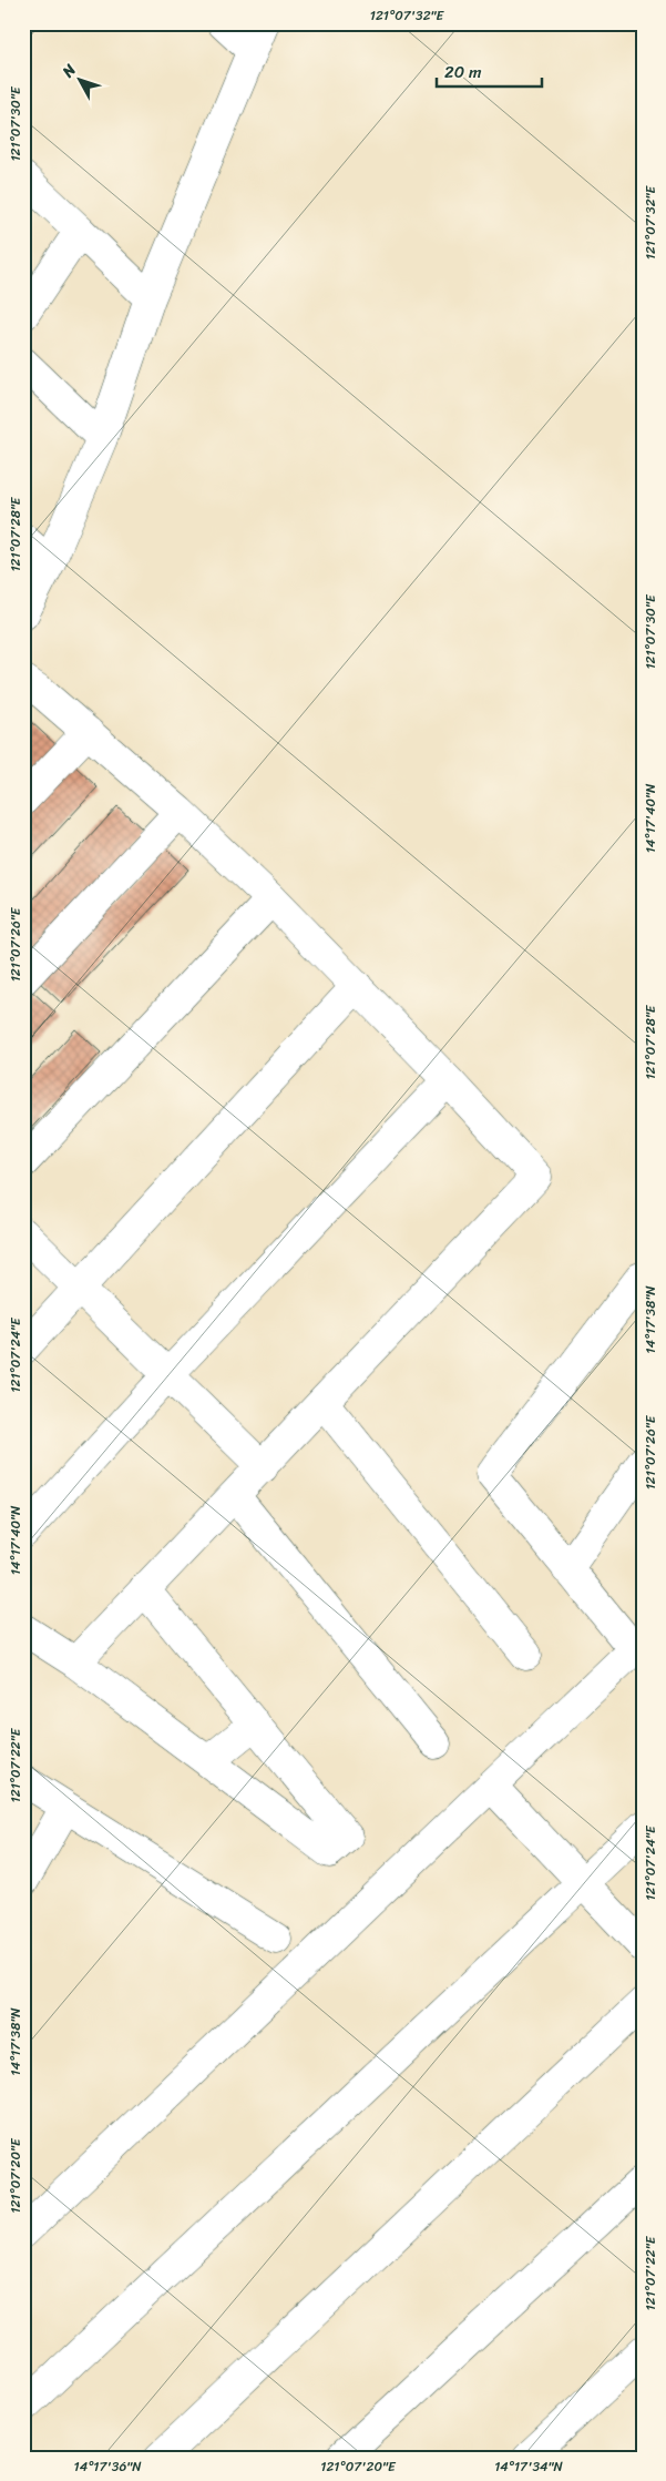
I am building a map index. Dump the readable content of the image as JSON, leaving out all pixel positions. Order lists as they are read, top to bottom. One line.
{"scale_bar":"20 m","north":"top left","coordinates":["121°07'32\"E","121°07'30\"E","121°07'28\"E","14°17'40\"N","121°07'26\"E","14°17'38\"N","121°07'24\"E","121°07'22\"E","121°07'20\"E","14°17'36\"N","14°17'34\"N"]}
